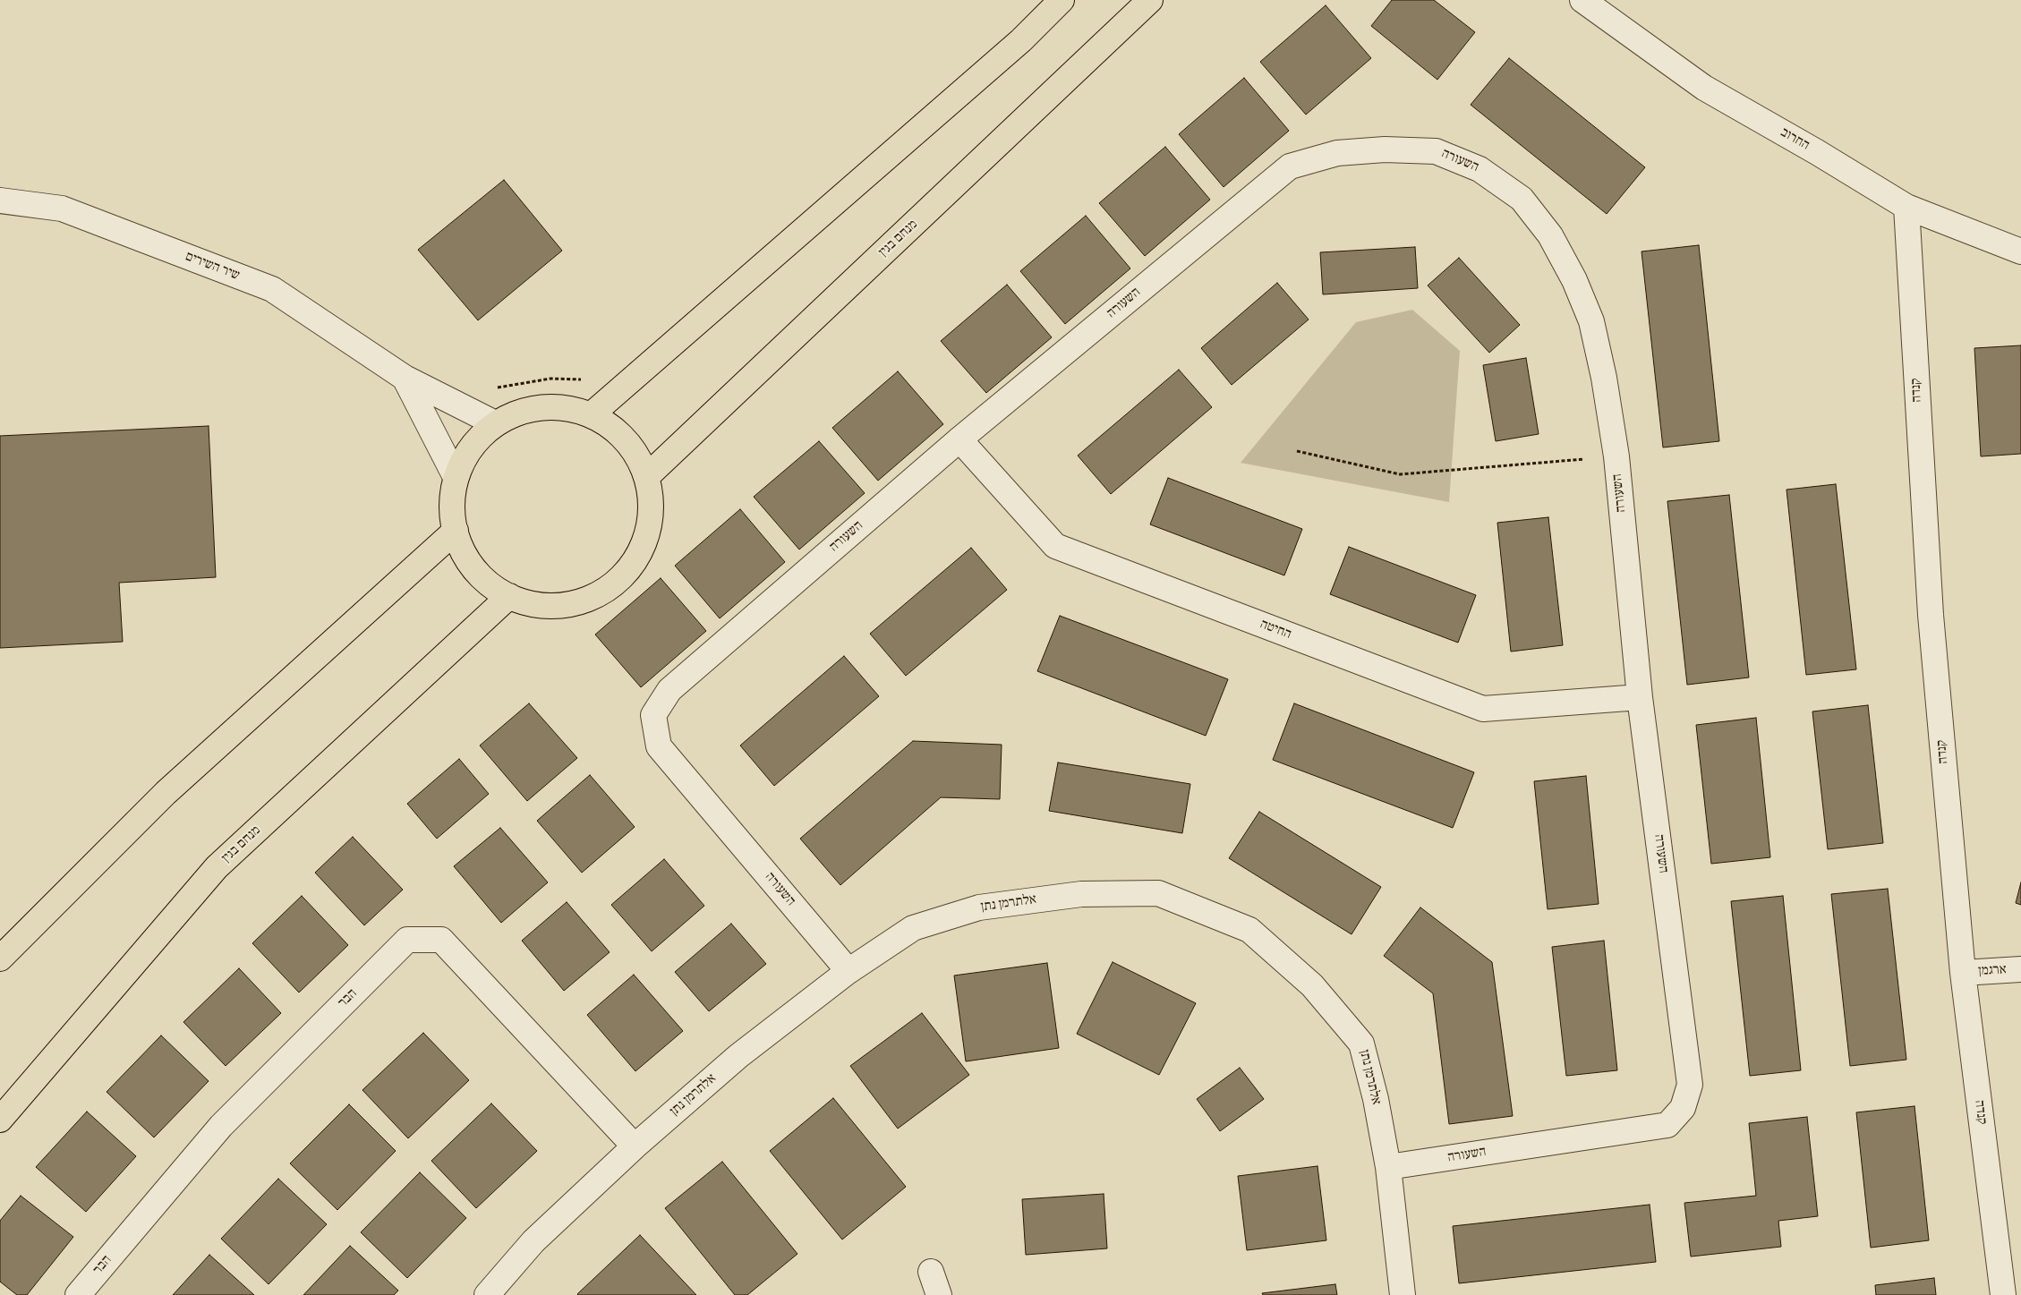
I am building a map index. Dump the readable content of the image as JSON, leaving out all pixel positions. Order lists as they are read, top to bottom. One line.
{"streets":{"main road":["מנחם בגין"],"street":["החרוב","השעורה","שיר השירים","קנדה","החיטה","אלתרמן נתן","ארגמן","הבר"]},"crossings":[["החרוב","קנדה"],["השעורה","החיטה"],["השעורה","אלתרמן נתן"],["קנדה","ארגמן"],["אלתרמן נתן","הבר"]]}
